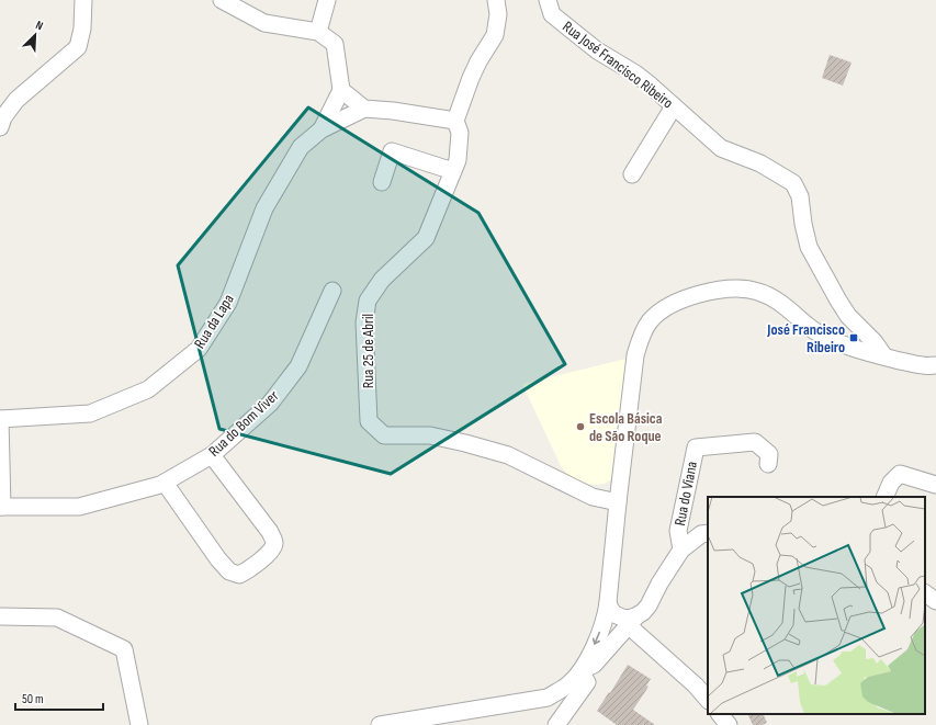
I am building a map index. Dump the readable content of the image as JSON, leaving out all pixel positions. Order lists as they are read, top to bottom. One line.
{"streets":{"street":["Rua José Francisco Ribeiro","Rua da Lapa","Rua 25 de Abril","Rua do Bom Viver","Rua do Viana"]},"places":{"transit":["José Francisco Ribeiro"],"other":["Escola Básica de São Roque"]},"scale_bar":"50 m","north":"top right"}
